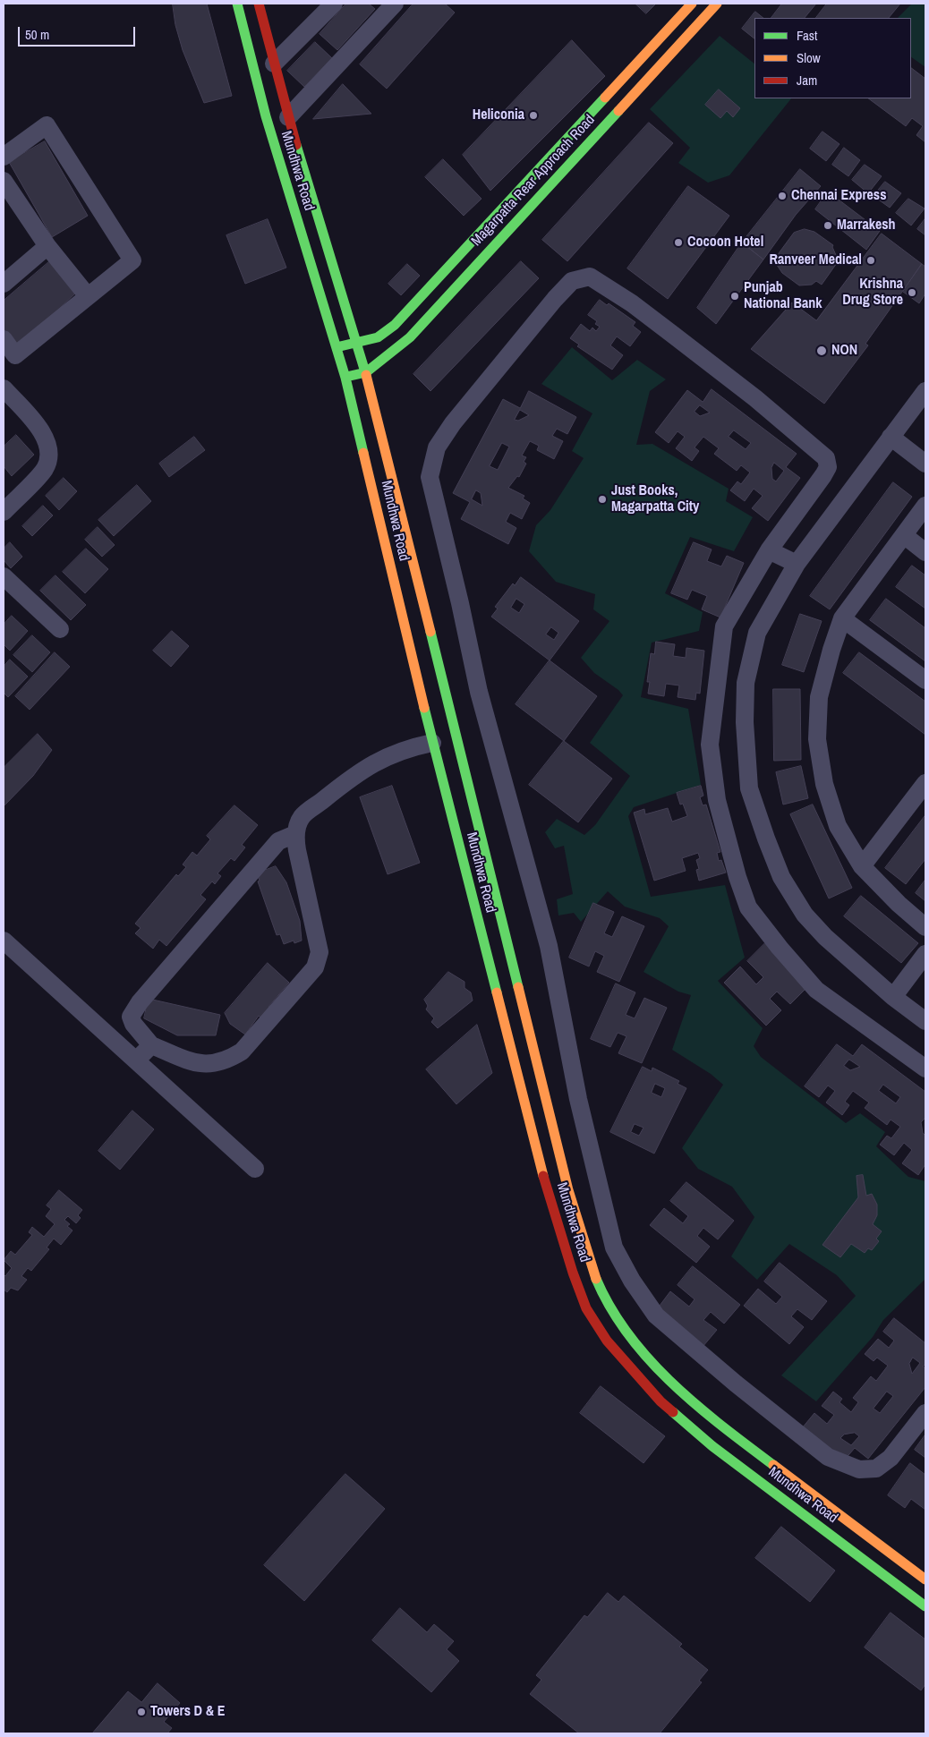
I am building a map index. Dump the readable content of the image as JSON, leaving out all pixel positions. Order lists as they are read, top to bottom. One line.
{"streets":{"main road":["Mundhwa Road","Magarpatta Rear Approach Road"]},"crossings":[["Mundhwa Road","Magarpatta Rear Approach Road"]],"places":["Heliconia","Chennai Express","Marrakesh","Cocoon Hotel","Ranveer Medical","Krishna Drug Store","Punjab National Bank","NON","Just Books, Magarpatta City","Towers D & E"],"legend":["Fast","Slow","Jam"],"scale_bar":"50 m"}
